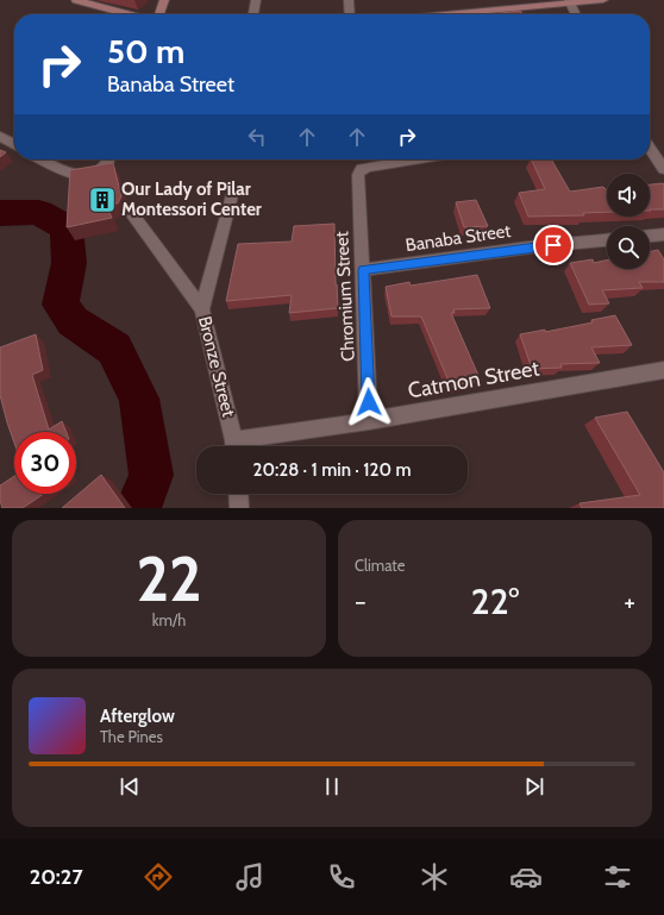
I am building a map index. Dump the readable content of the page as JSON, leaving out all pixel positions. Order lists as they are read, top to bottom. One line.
{"streets":{"street":["Banaba Street","Chromium Street","Bronze Street","Catmon Street"]},"crossings":[["Banaba Street","Chromium Street"],["Chromium Street","Catmon Street"]],"places":{"building":["Our Lady of Pilar Montessori Center"]},"page":{"turn":["50 m","Banaba Street"],"limit":"30","trip":"20:28 · 1 min · 120 m","tile":[["22","km/h"],"Climate"],"heat":["−","22°","+"],"song":["Afterglow","The Pines"],"tabs":"20:27"}}
